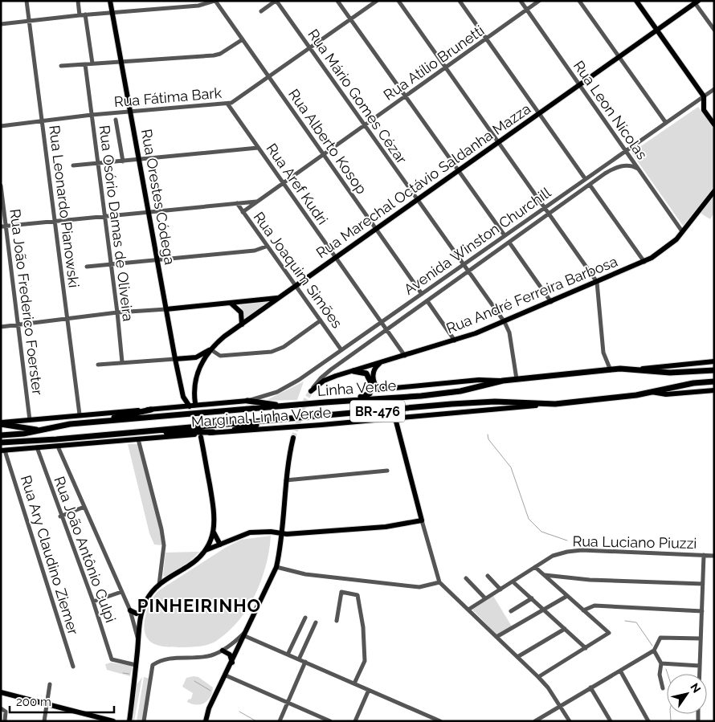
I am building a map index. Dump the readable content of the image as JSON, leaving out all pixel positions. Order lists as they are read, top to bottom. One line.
{"streets":{"highway":["Linha Verde","BR-476"],"main road":["Rua Marechal Octávio Saldanha Mazza","Rua Orestes Códega","Rua André Ferreira Barbosa","Marginal Linha Verde"],"street":["Rua Atílio Brunetti","Rua Mário Gomes Cézar","Rua Fátima Bark","Rua Leon Nícolas","Rua Alberto Kosop","Rua Aref Kudri","Rua Leonardo Pianowski","Rua Osório Damas de Oliveira","Avenida Winston Churchill","Rua Joaquim Simões","Rua João Frederico Foerster","Rua Luciano Piuzzi","Rua João Antônio Culpi","Rua Ary Claudino Ziemer"]},"crossings":[["Rua Atílio Brunetti","Rua Mário Gomes Cézar"],["Rua Atílio Brunetti","Rua Leon Nícolas"],["Rua Atílio Brunetti","Rua Alberto Kosop"],["Rua Atílio Brunetti","Rua Aref Kudri"],["Rua Atílio Brunetti","Rua Joaquim Simões"],["Rua Mário Gomes Cézar","Rua Fátima Bark"],["Rua Mário Gomes Cézar","Rua Marechal Octávio Saldanha Mazza"],["Rua Mário Gomes Cézar","Avenida Winston Churchill"],["Rua Mário Gomes Cézar","Rua André Ferreira Barbosa"],["Rua Mário Gomes Cézar","Linha Verde"],["Rua Fátima Bark","Rua Alberto Kosop"],["Rua Fátima Bark","Rua Aref Kudri"],["Rua Fátima Bark","Rua Orestes Códega"],["Rua Fátima Bark","Rua Leonardo Pianowski"],["Rua Fátima Bark","Rua Osório Damas de Oliveira"],["Rua Leon Nícolas","Rua Marechal Octávio Saldanha Mazza"],["Rua Leon Nícolas","Avenida Winston Churchill"],["Rua Leon Nícolas","Rua André Ferreira Barbosa"],["Rua Alberto Kosop","Rua Marechal Octávio Saldanha Mazza"],["Rua Alberto Kosop","Avenida Winston Churchill"],["Rua Marechal Octávio Saldanha Mazza","Rua Aref Kudri"],["Rua Marechal Octávio Saldanha Mazza","Rua Joaquim Simões"],["Rua Aref Kudri","Avenida Winston Churchill"],["Rua Aref Kudri","Rua André Ferreira Barbosa"],["Rua Orestes Códega","Marginal Linha Verde"],["Rua Leonardo Pianowski","Marginal Linha Verde"],["Avenida Winston Churchill","Rua Joaquim Simões"],["Avenida Winston Churchill","Rua André Ferreira Barbosa"],["Avenida Winston Churchill","Marginal Linha Verde"],["Rua João Frederico Foerster","Marginal Linha Verde"],["Linha Verde","Marginal Linha Verde"],["Marginal Linha Verde","Rua João Antônio Culpi"],["Marginal Linha Verde","Rua Ary Claudino Ziemer"]],"districts":["PINHEIRINHO"],"scale_bar":"200 m","north":"top right"}
